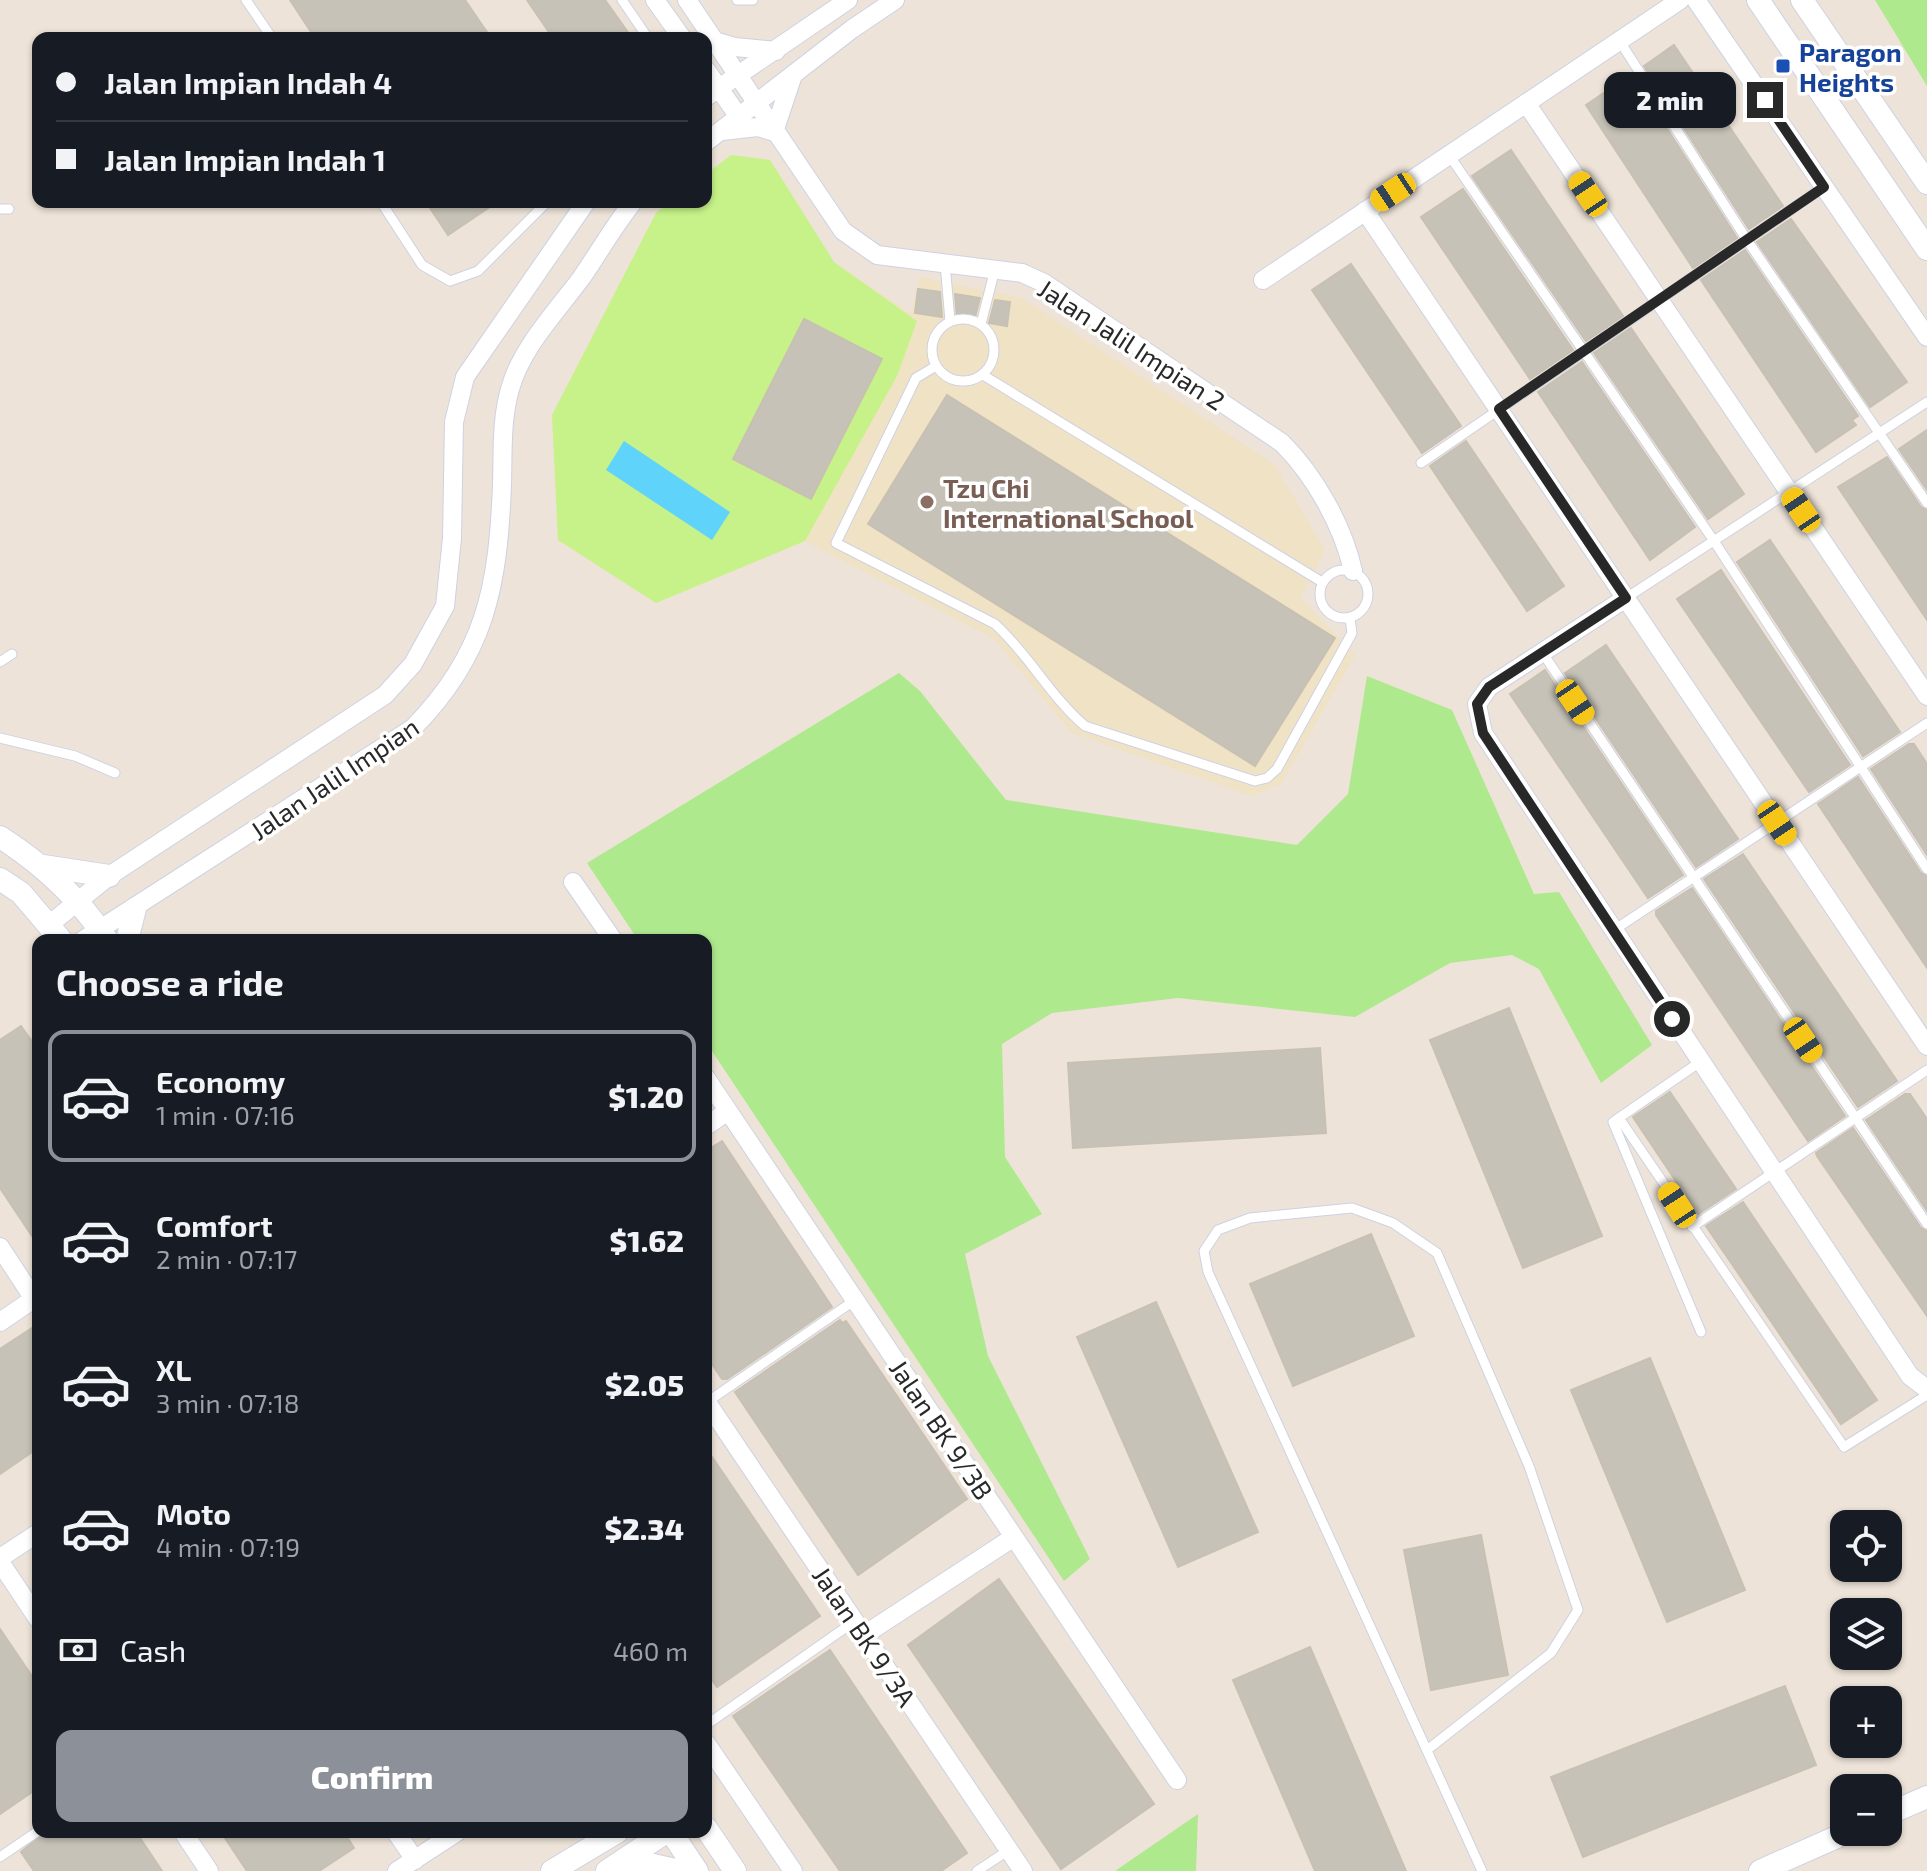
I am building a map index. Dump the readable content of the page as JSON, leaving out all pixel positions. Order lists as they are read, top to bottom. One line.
{"streets":{"street":["Jalan Jalil Impian 2","Jalan Jalil Impian","Jalan BK 9/3B","Jalan BK 9/3A"]},"places":{"transit":["Paragon Heights"],"other":["Tzu Chi International School"]},"page":{"banner":["Jalan Impian Indah 4","Jalan Impian Indah 1"],"bubble":"2 min","heading":"Choose a ride","list":[{"name":"Economy","note":"1 min · 07:16","value":"$1.20"},{"name":"Comfort","note":"2 min · 07:17","value":"$1.62"},{"name":"XL","note":"3 min · 07:18","value":"$2.05"},{"name":"Moto","note":"4 min · 07:19","value":"$2.34"}],"map_buttons":["+","−"],"pay":["Cash","460 m"],"buttons":"Confirm"}}
